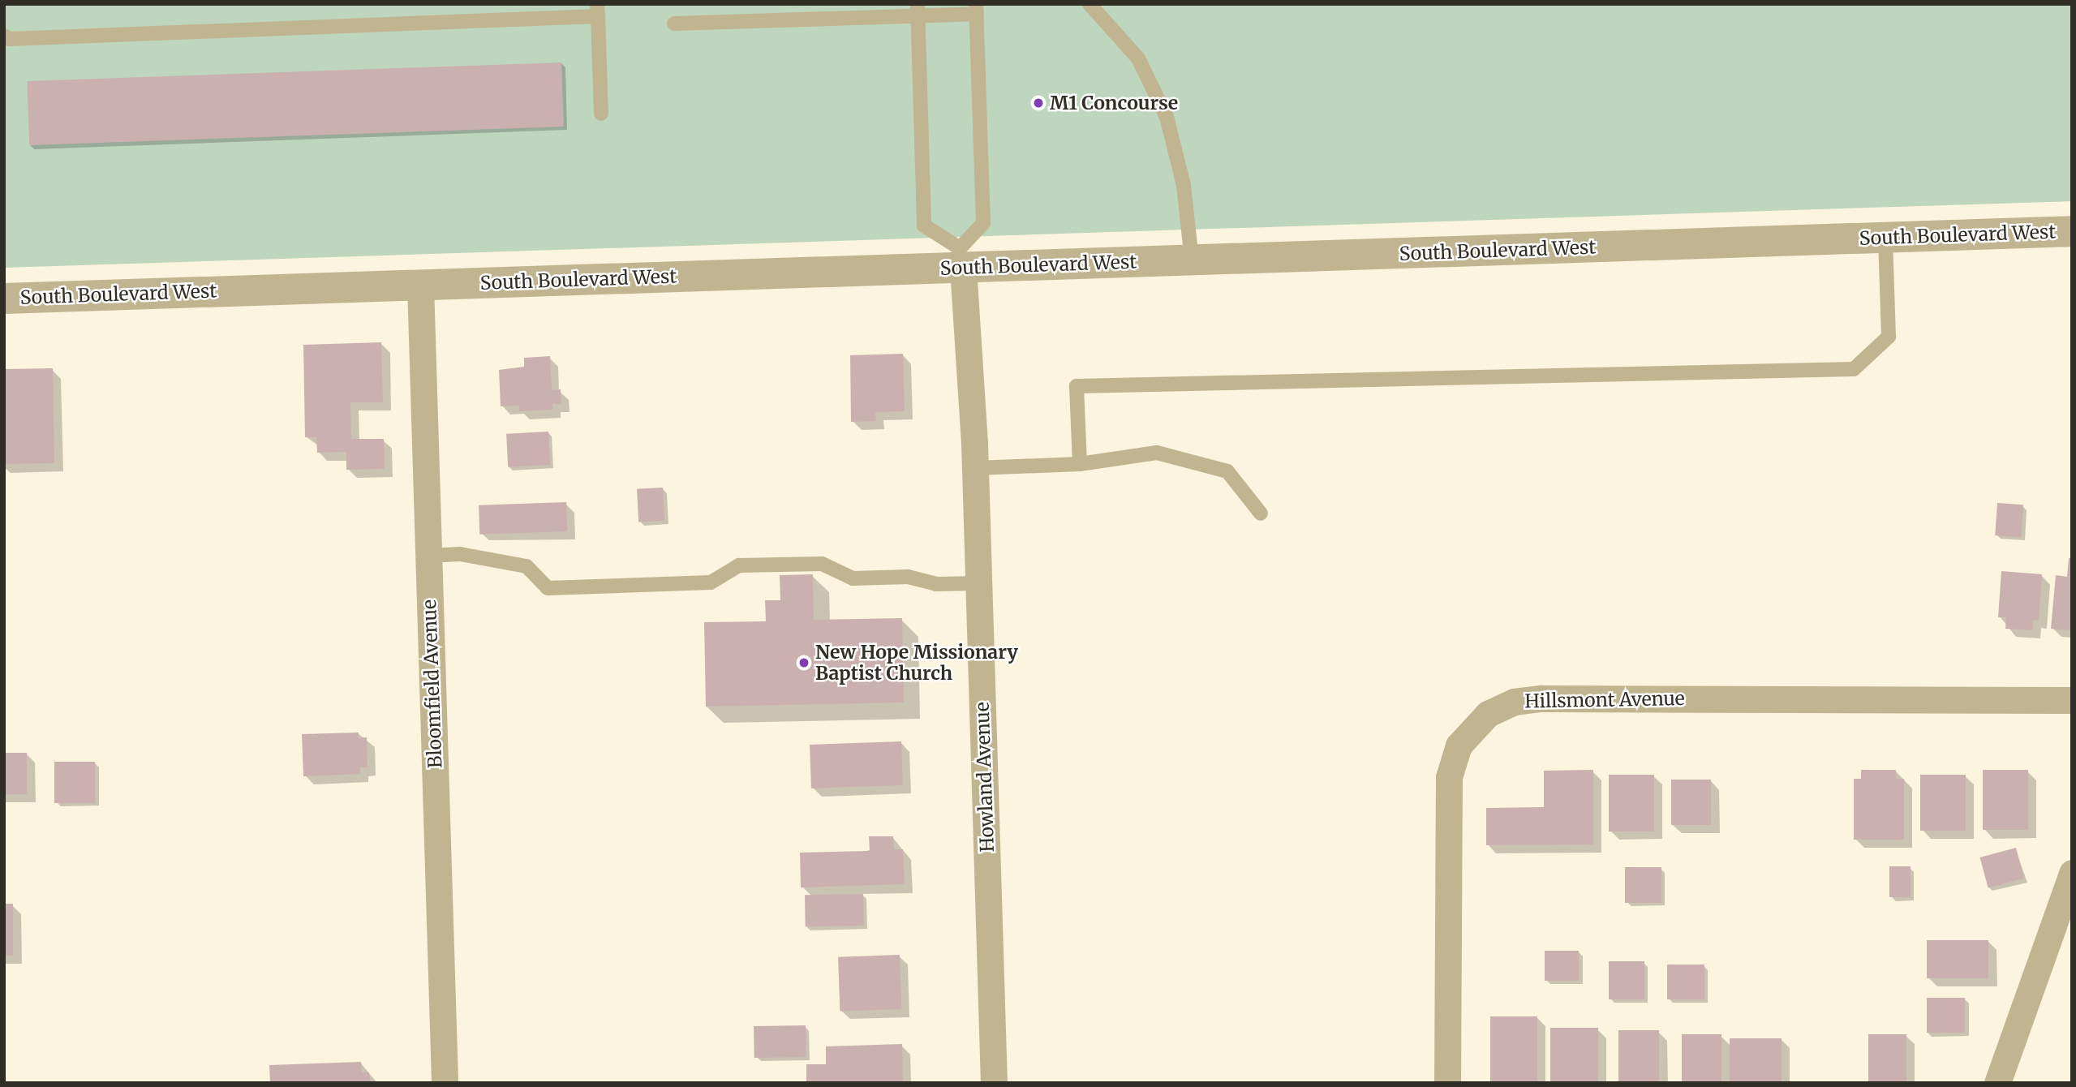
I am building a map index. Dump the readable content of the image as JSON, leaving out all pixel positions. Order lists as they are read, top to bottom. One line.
{"streets":{"street":["South Boulevard West","Bloomfield Avenue","Hillsmont Avenue","Howland Avenue"]},"crossings":[["South Boulevard West","Bloomfield Avenue"],["South Boulevard West","Howland Avenue"]],"places":["M1 Concourse","New Hope Missionary Baptist Church"]}
